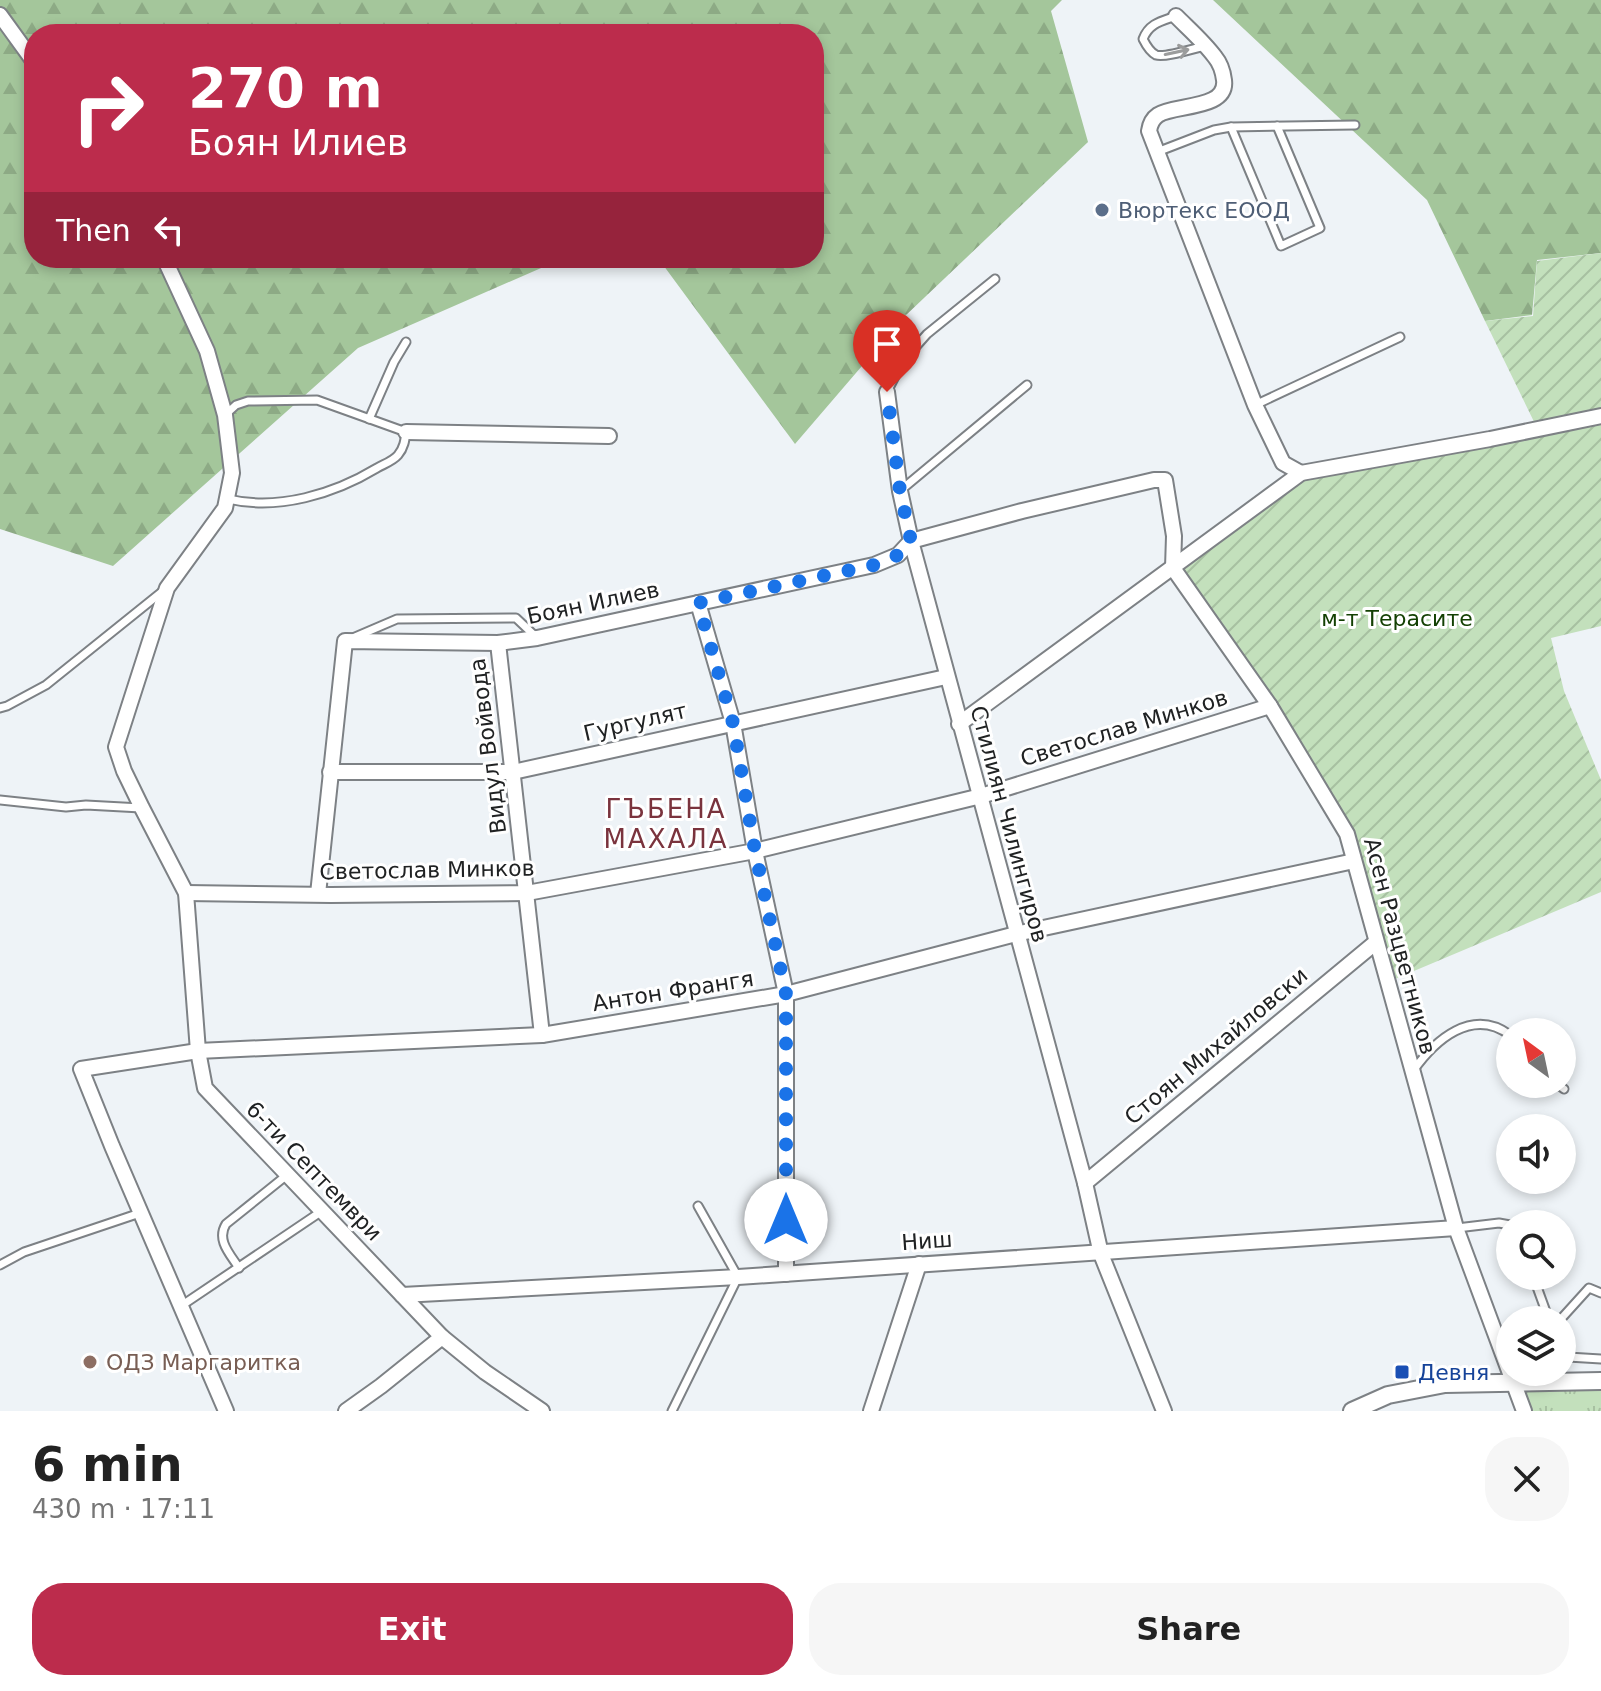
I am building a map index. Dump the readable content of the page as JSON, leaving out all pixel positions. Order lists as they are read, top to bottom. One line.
{"streets":{"street":["Боян Илиев","Гургулят","Светослав Минков","Видул Войвода","Стилиян Чилингиров","Асен Разцветников","Антон Франгя","Стоян Михайловски","6-ти Септември","Ниш"]},"crossings":[["Боян Илиев","Видул Войвода"],["Боян Илиев","Стилиян Чилингиров"],["Боян Илиев","Асен Разцветников"],["Гургулят","Видул Войвода"],["Гургулят","Стилиян Чилингиров"],["Светослав Минков","Видул Войвода"],["Светослав Минков","Стилиян Чилингиров"],["Светослав Минков","Асен Разцветников"],["Светослав Минков","6-ти Септември"],["Видул Войвода","Антон Франгя"],["Стилиян Чилингиров","Антон Франгя"],["Стилиян Чилингиров","Стоян Михайловски"],["Стилиян Чилингиров","Ниш"],["Асен Разцветников","Антон Франгя"],["Асен Разцветников","Стоян Михайловски"],["Асен Разцветников","Ниш"],["Антон Франгя","6-ти Септември"],["6-ти Септември","Ниш"]],"districts":["ГЪБЕНА МАХАЛА"],"parks":["м-т Терасите"],"places":{"other":["Вюртекс ЕООД","ОДЗ Маргаритка"],"transit":["Девня"]},"north":"top left","page":{"turn":["270 m","Боян Илиев"],"then":"Then","heading":["6 min","430 m · 17:11"],"buttons":["Exit","Share"]}}
